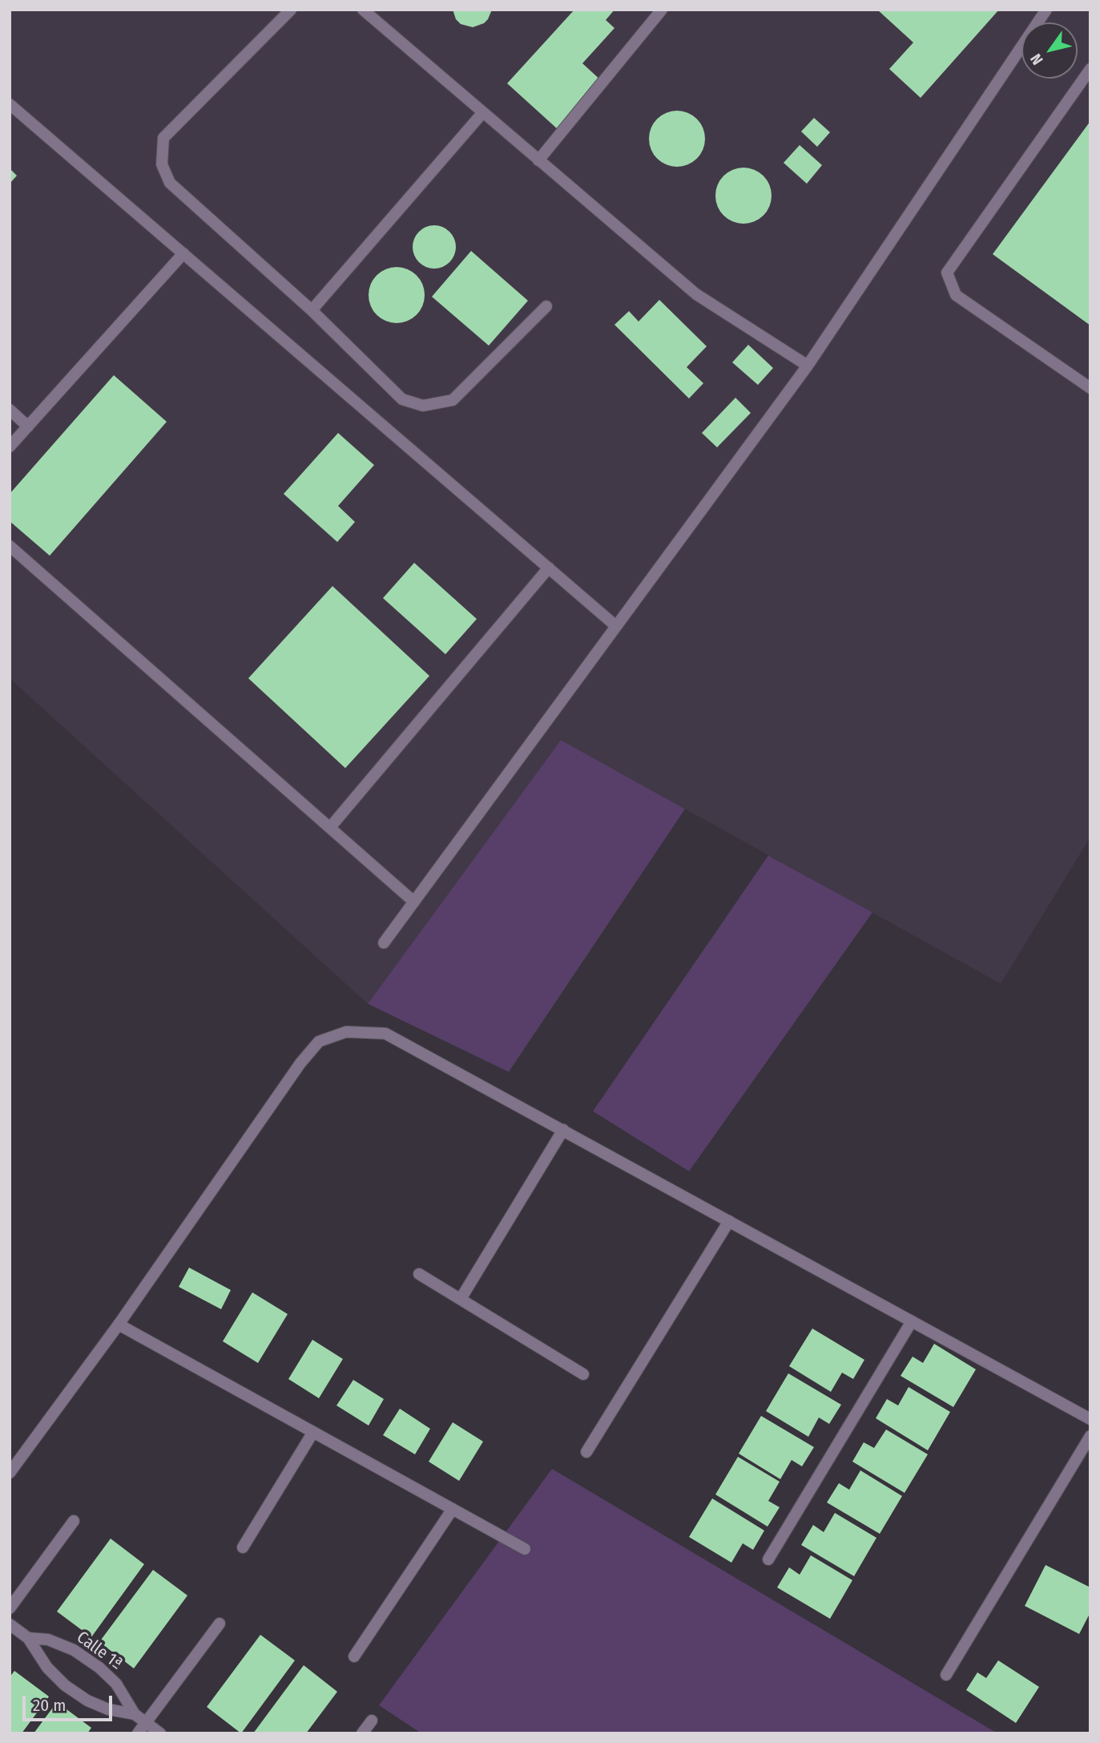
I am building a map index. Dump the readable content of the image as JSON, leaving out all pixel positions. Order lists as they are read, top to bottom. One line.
{"streets":{"street":["Calle 1ª"]},"scale_bar":"20 m","north":"bottom left"}
